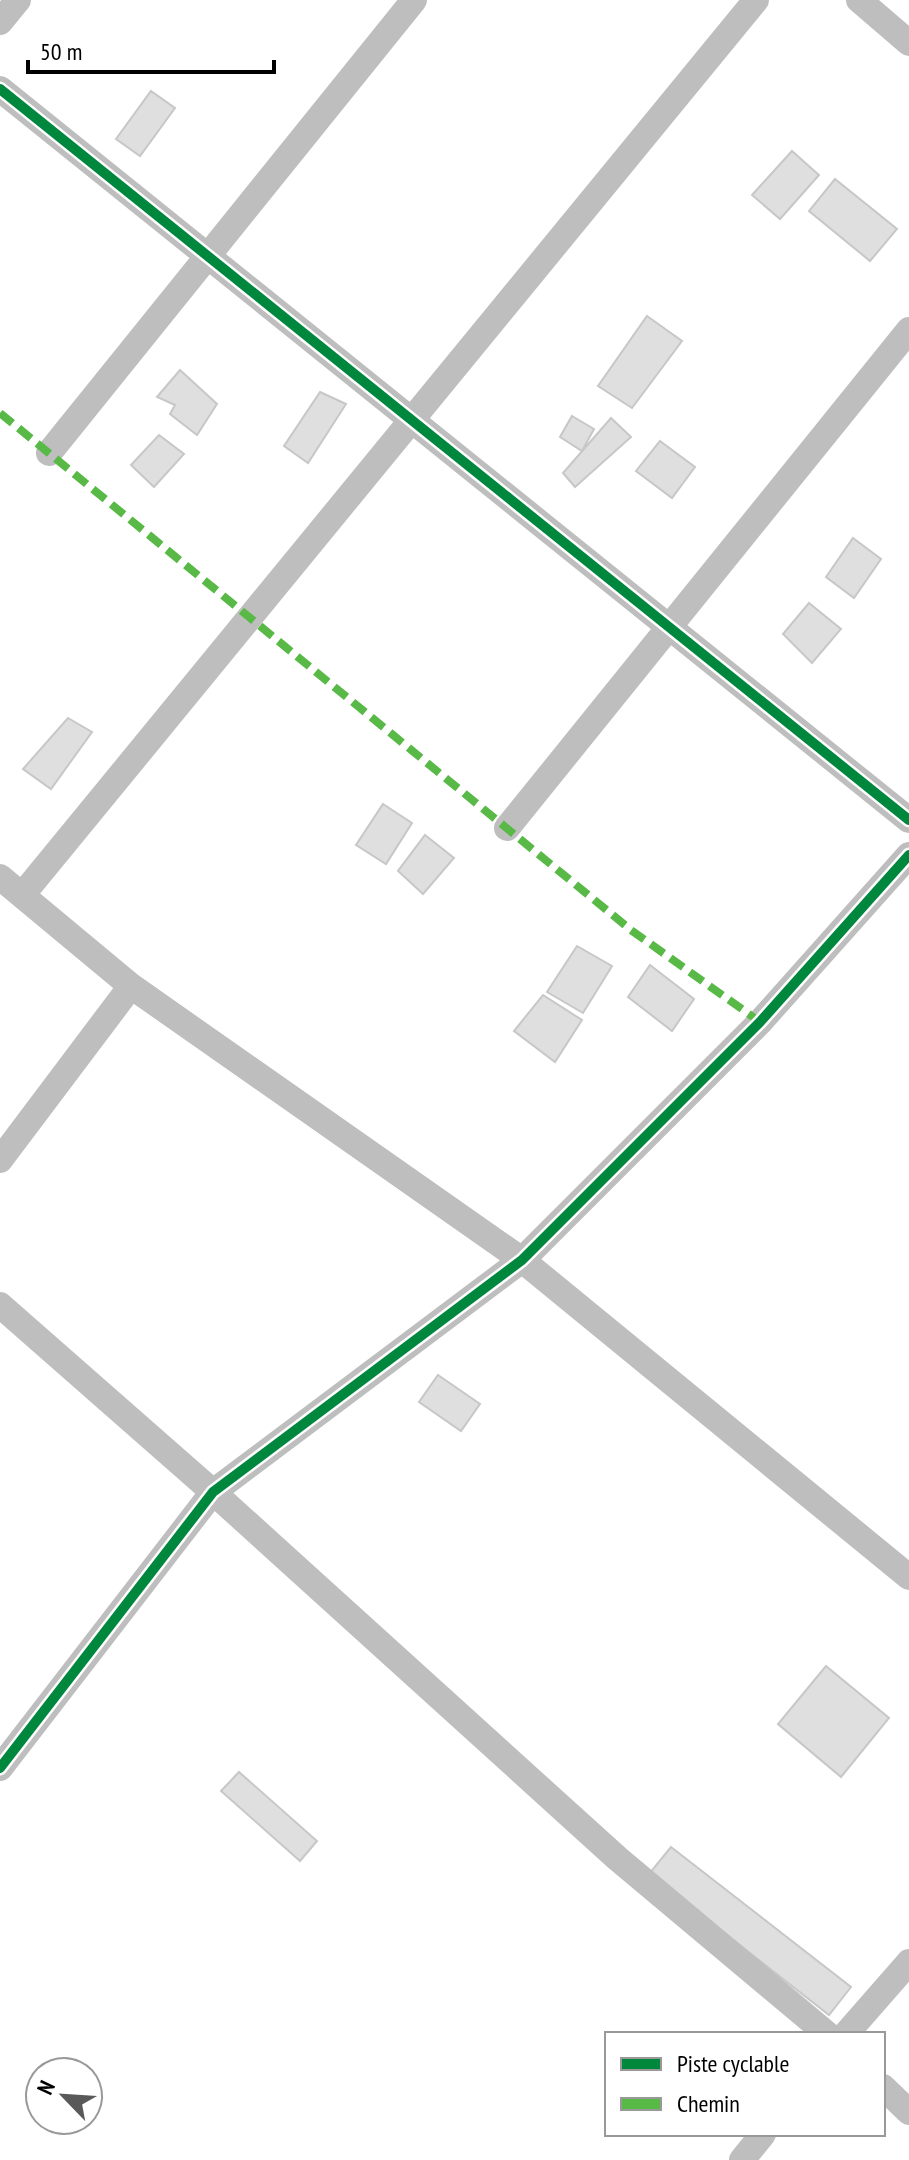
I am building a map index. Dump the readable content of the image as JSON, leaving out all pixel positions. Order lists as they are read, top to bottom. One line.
{"legend":["Piste cyclable","Chemin"],"scale_bar":"50 m","north":"top left"}
